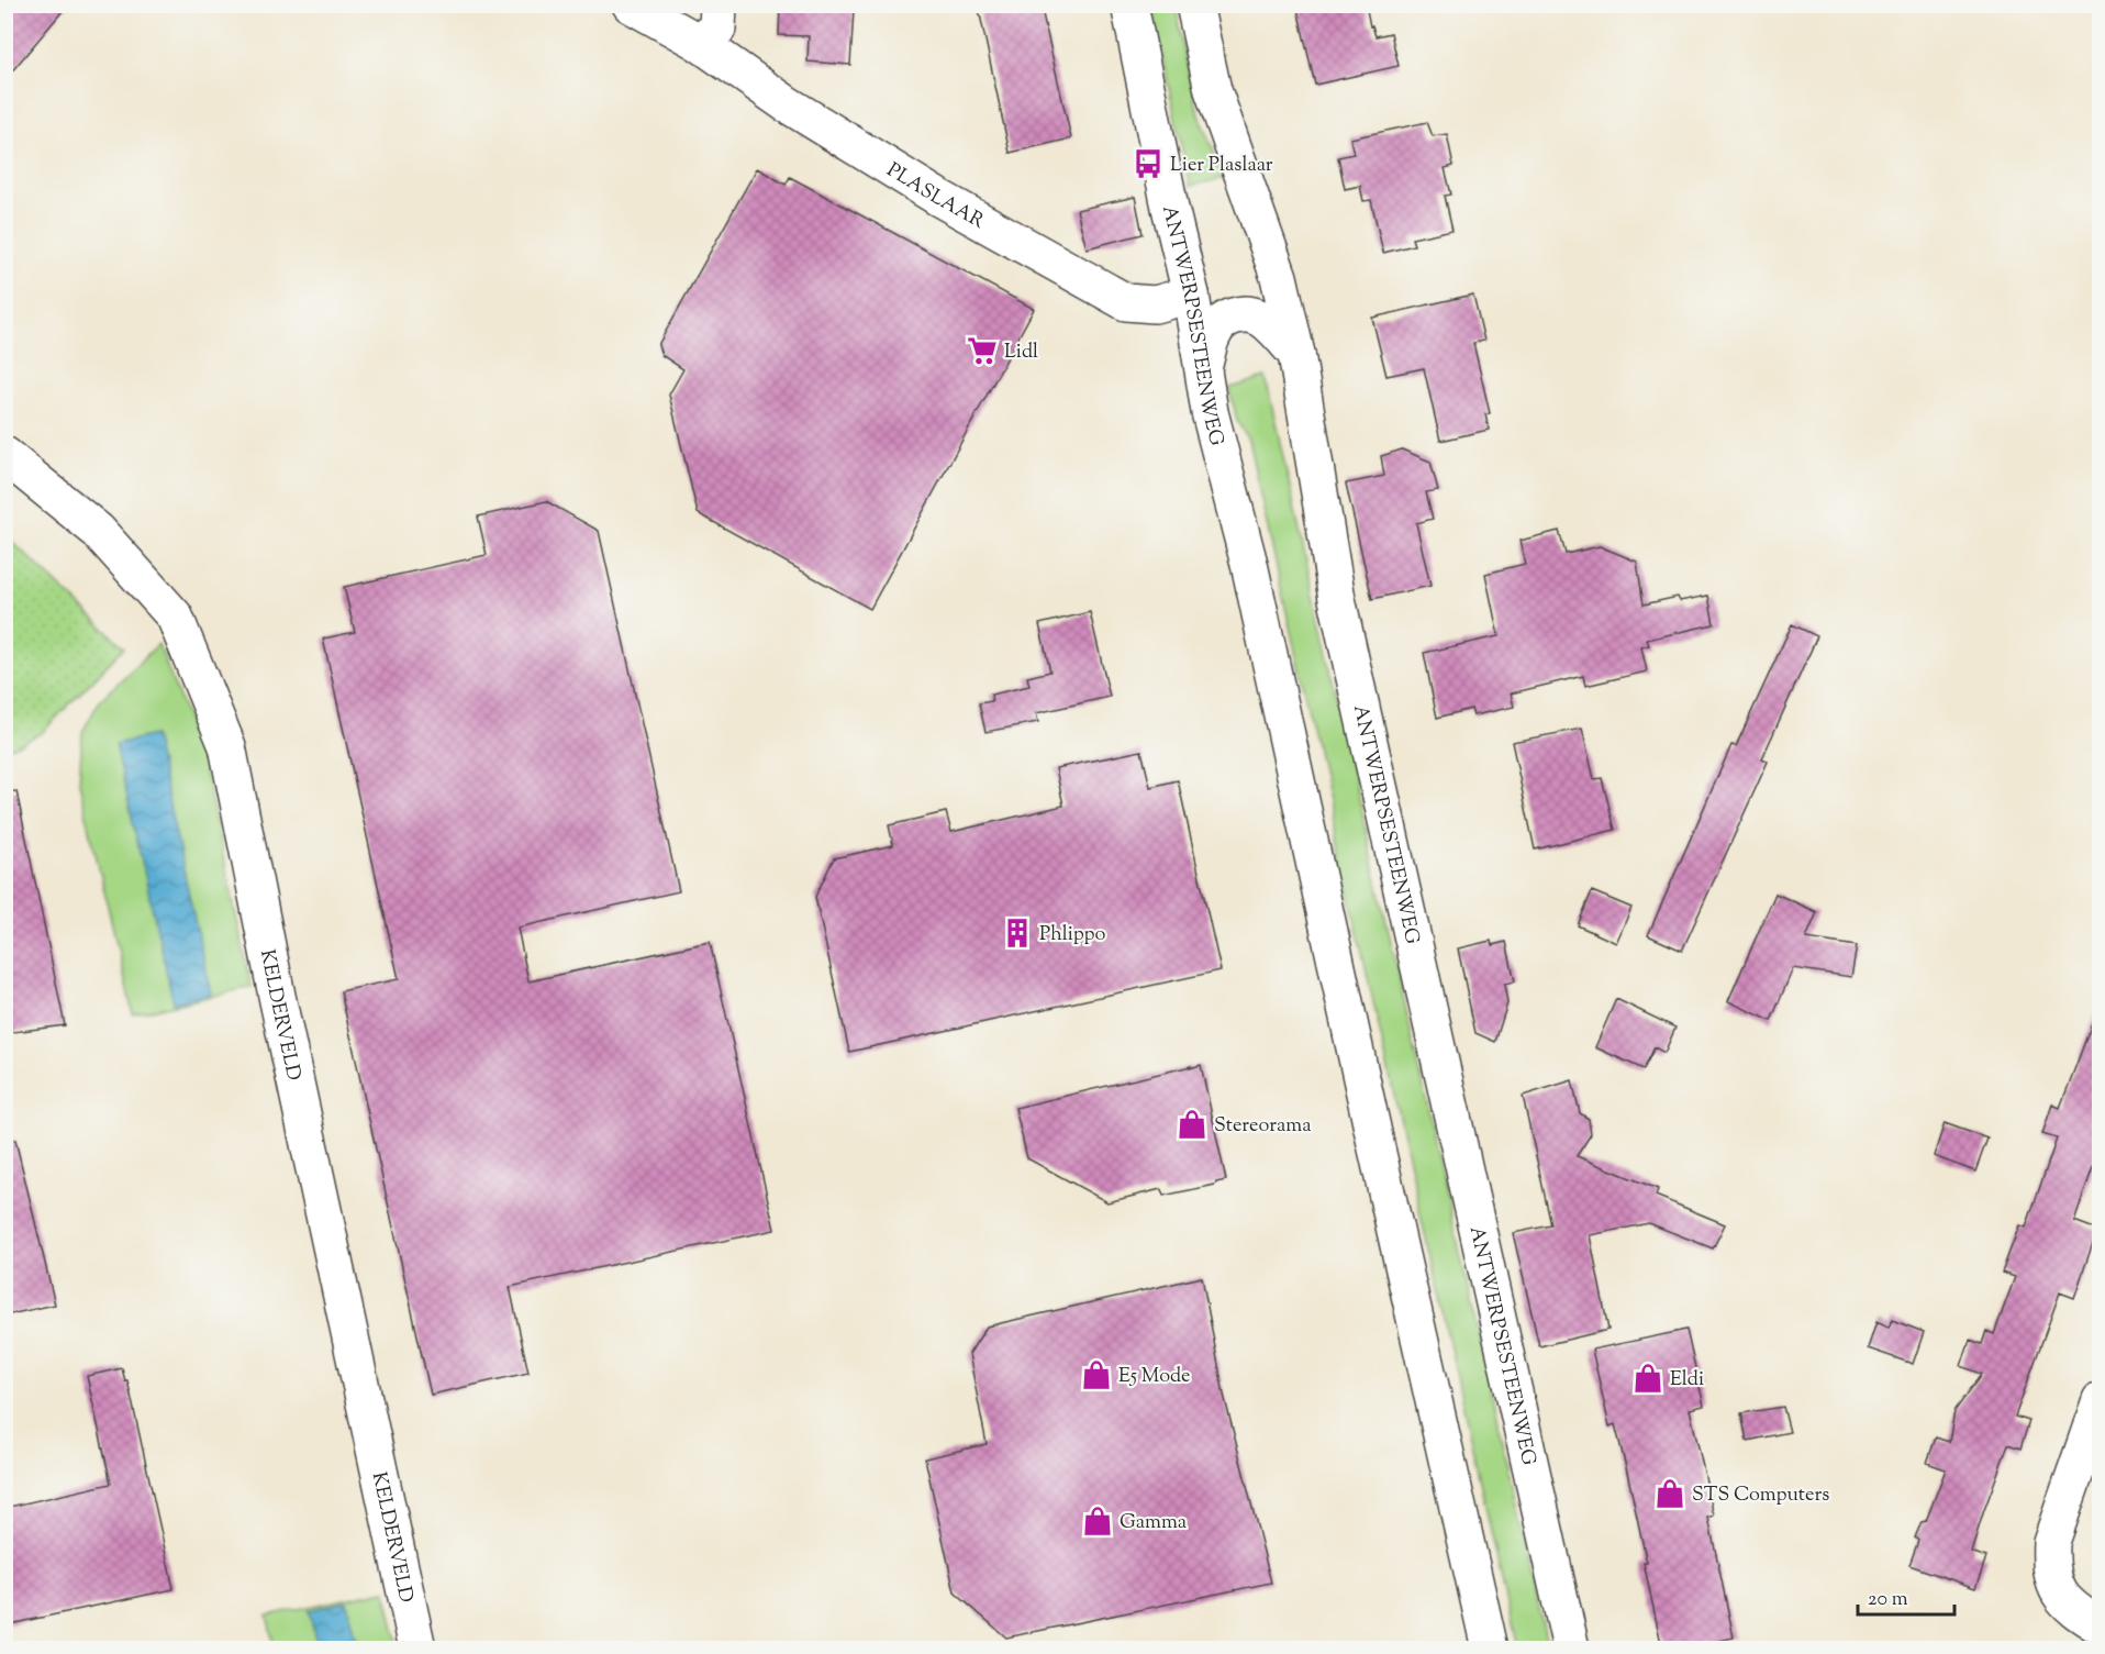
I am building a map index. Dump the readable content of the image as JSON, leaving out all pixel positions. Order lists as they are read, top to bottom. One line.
{"streets":{"main road":["PLASLAAR","ANTWERPSESTEENWEG","KELDERVELD"]},"crossings":[["PLASLAAR","ANTWERPSESTEENWEG"]],"places":{"bus stop":["Lier Plaslaar"],"supermarket":["Lidl"],"building":["Phlippo"],"shop":["Stereorama","E5 Mode","Eldi","STS Computers","Gamma"]},"scale_bar":"20 m"}
